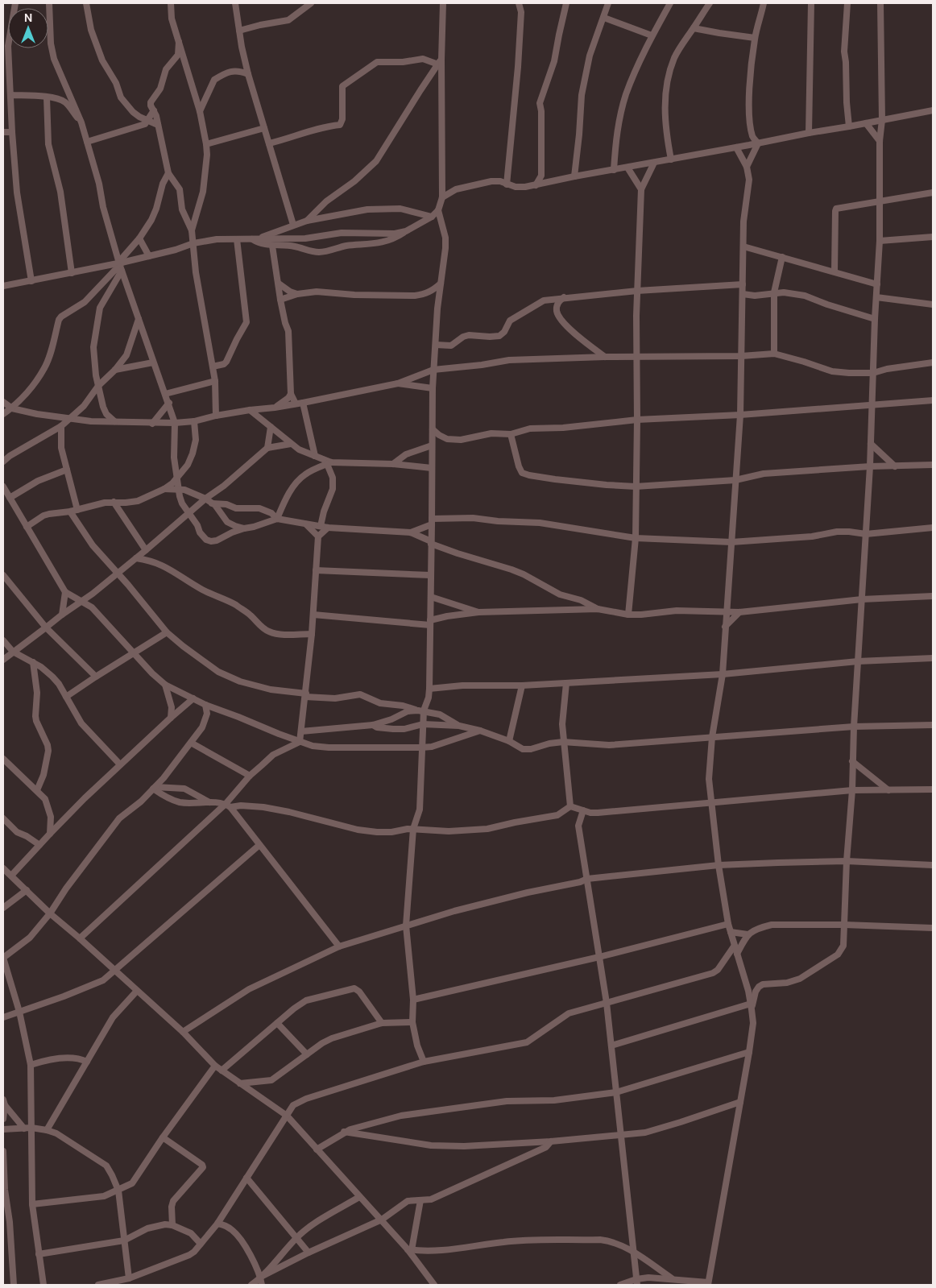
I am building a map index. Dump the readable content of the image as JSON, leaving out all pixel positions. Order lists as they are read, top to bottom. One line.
{"north":"top"}
